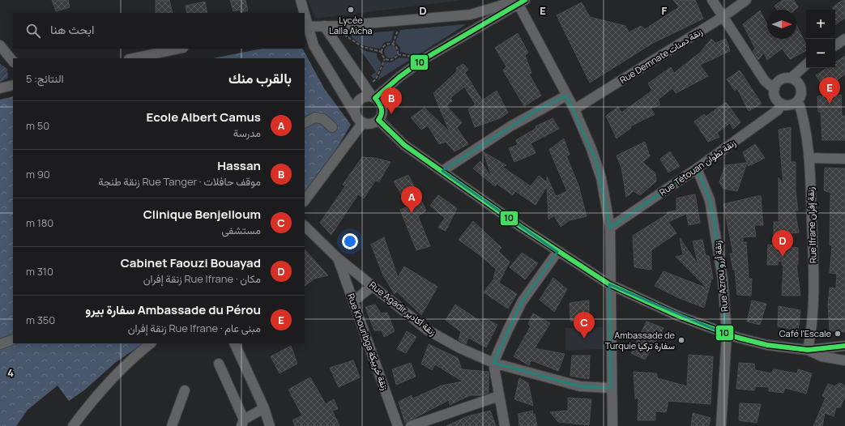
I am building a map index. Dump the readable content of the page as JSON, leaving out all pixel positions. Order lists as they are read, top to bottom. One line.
{"streets":{"street":["Rue Demnate زنقة دمنات","Rue Tétouan زنقة تطوان","Rue Ifrane زنقة إفران","Rue Azrou زنقة أزرو","Rue Agadir زنقة أكادير","Rue Khouribga زنقة خريبكة"]},"crossings":[["Rue Tétouan زنقة تطوان","Rue Ifrane زنقة إفران"],["Rue Tétouan زنقة تطوان","Rue Azrou زنقة أزرو"],["Rue Agadir زنقة أكادير","Rue Khouribga زنقة خريبكة"]],"places":["Lycée Lalla Aicha","Café l'Escale","Ambassade de Turquie سفارة تركيا"],"lines":["transit line 10"],"north":"right","page":{"map_buttons":["+","−"],"search":"ابحث هنا","heading":["بالقرب منك","النتائج: 5"],"pins":["E","B","A","D","C"],"list":[{"mark":"A","name":"Ecole Albert Camus","note":"مدرسة","value":"50 m"},{"mark":"B","name":"Hassan","note":"موقف حافلات · Rue Tanger زنقة طنجة","value":"90 m"},{"mark":"C","name":"Clinique Benjelloum","note":"مستشفى","value":"180 m"},{"mark":"D","name":"Cabinet Faouzi Bouayad","note":"مكان · Rue Ifrane زنقة إفران","value":"310 m"},{"mark":"E","name":"Ambassade du Pérou سفارة بيرو","note":"مبنى عام · Rue Ifrane زنقة إفران","value":"350 m"}]},"grid":{"columns":["D","E","F"],"rows":["4"]}}
